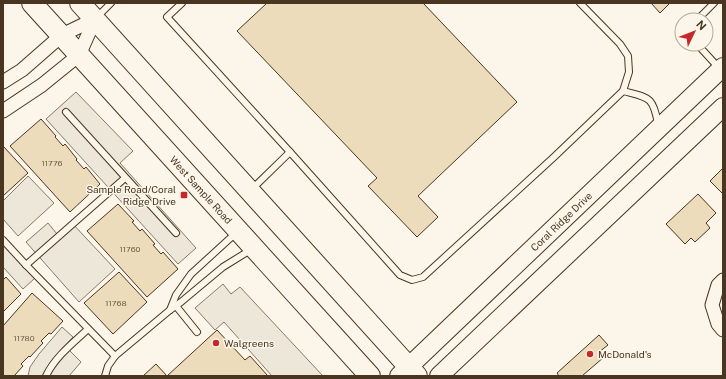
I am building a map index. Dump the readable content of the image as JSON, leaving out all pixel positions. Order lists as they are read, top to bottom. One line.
{"streets":{"main road":["West Sample Road","Coral Ridge Drive"]},"places":{"transit":["Sample Road/Coral Ridge Drive"],"other":["Walgreens","McDonald's"]},"house_numbers":["11776","11760","11768","11780"],"north":"top right"}
